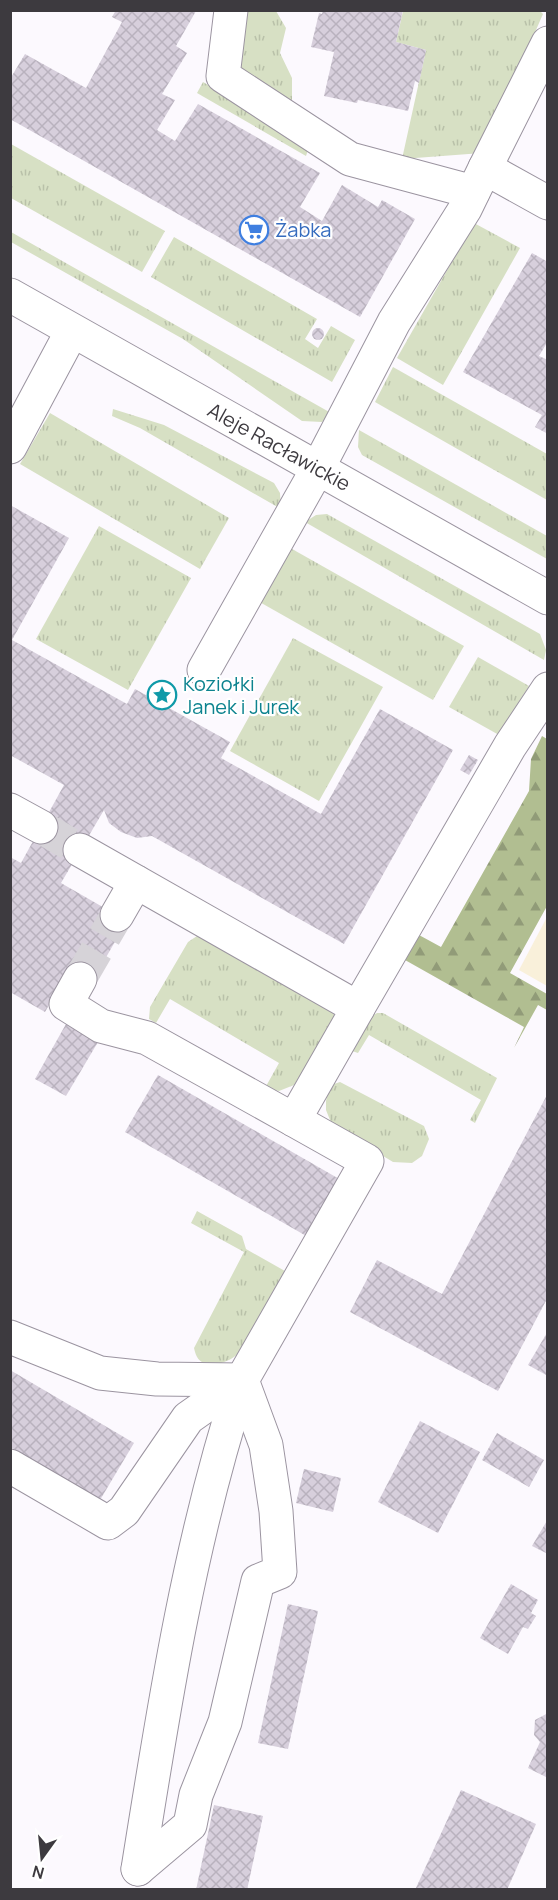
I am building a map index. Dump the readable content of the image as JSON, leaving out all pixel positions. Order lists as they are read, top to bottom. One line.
{"streets":{"street":["Aleje Racławickie"]},"places":{"supermarket":["Żabka"],"place":["Koziołki Janek i Jurek"]},"north":"bottom"}
